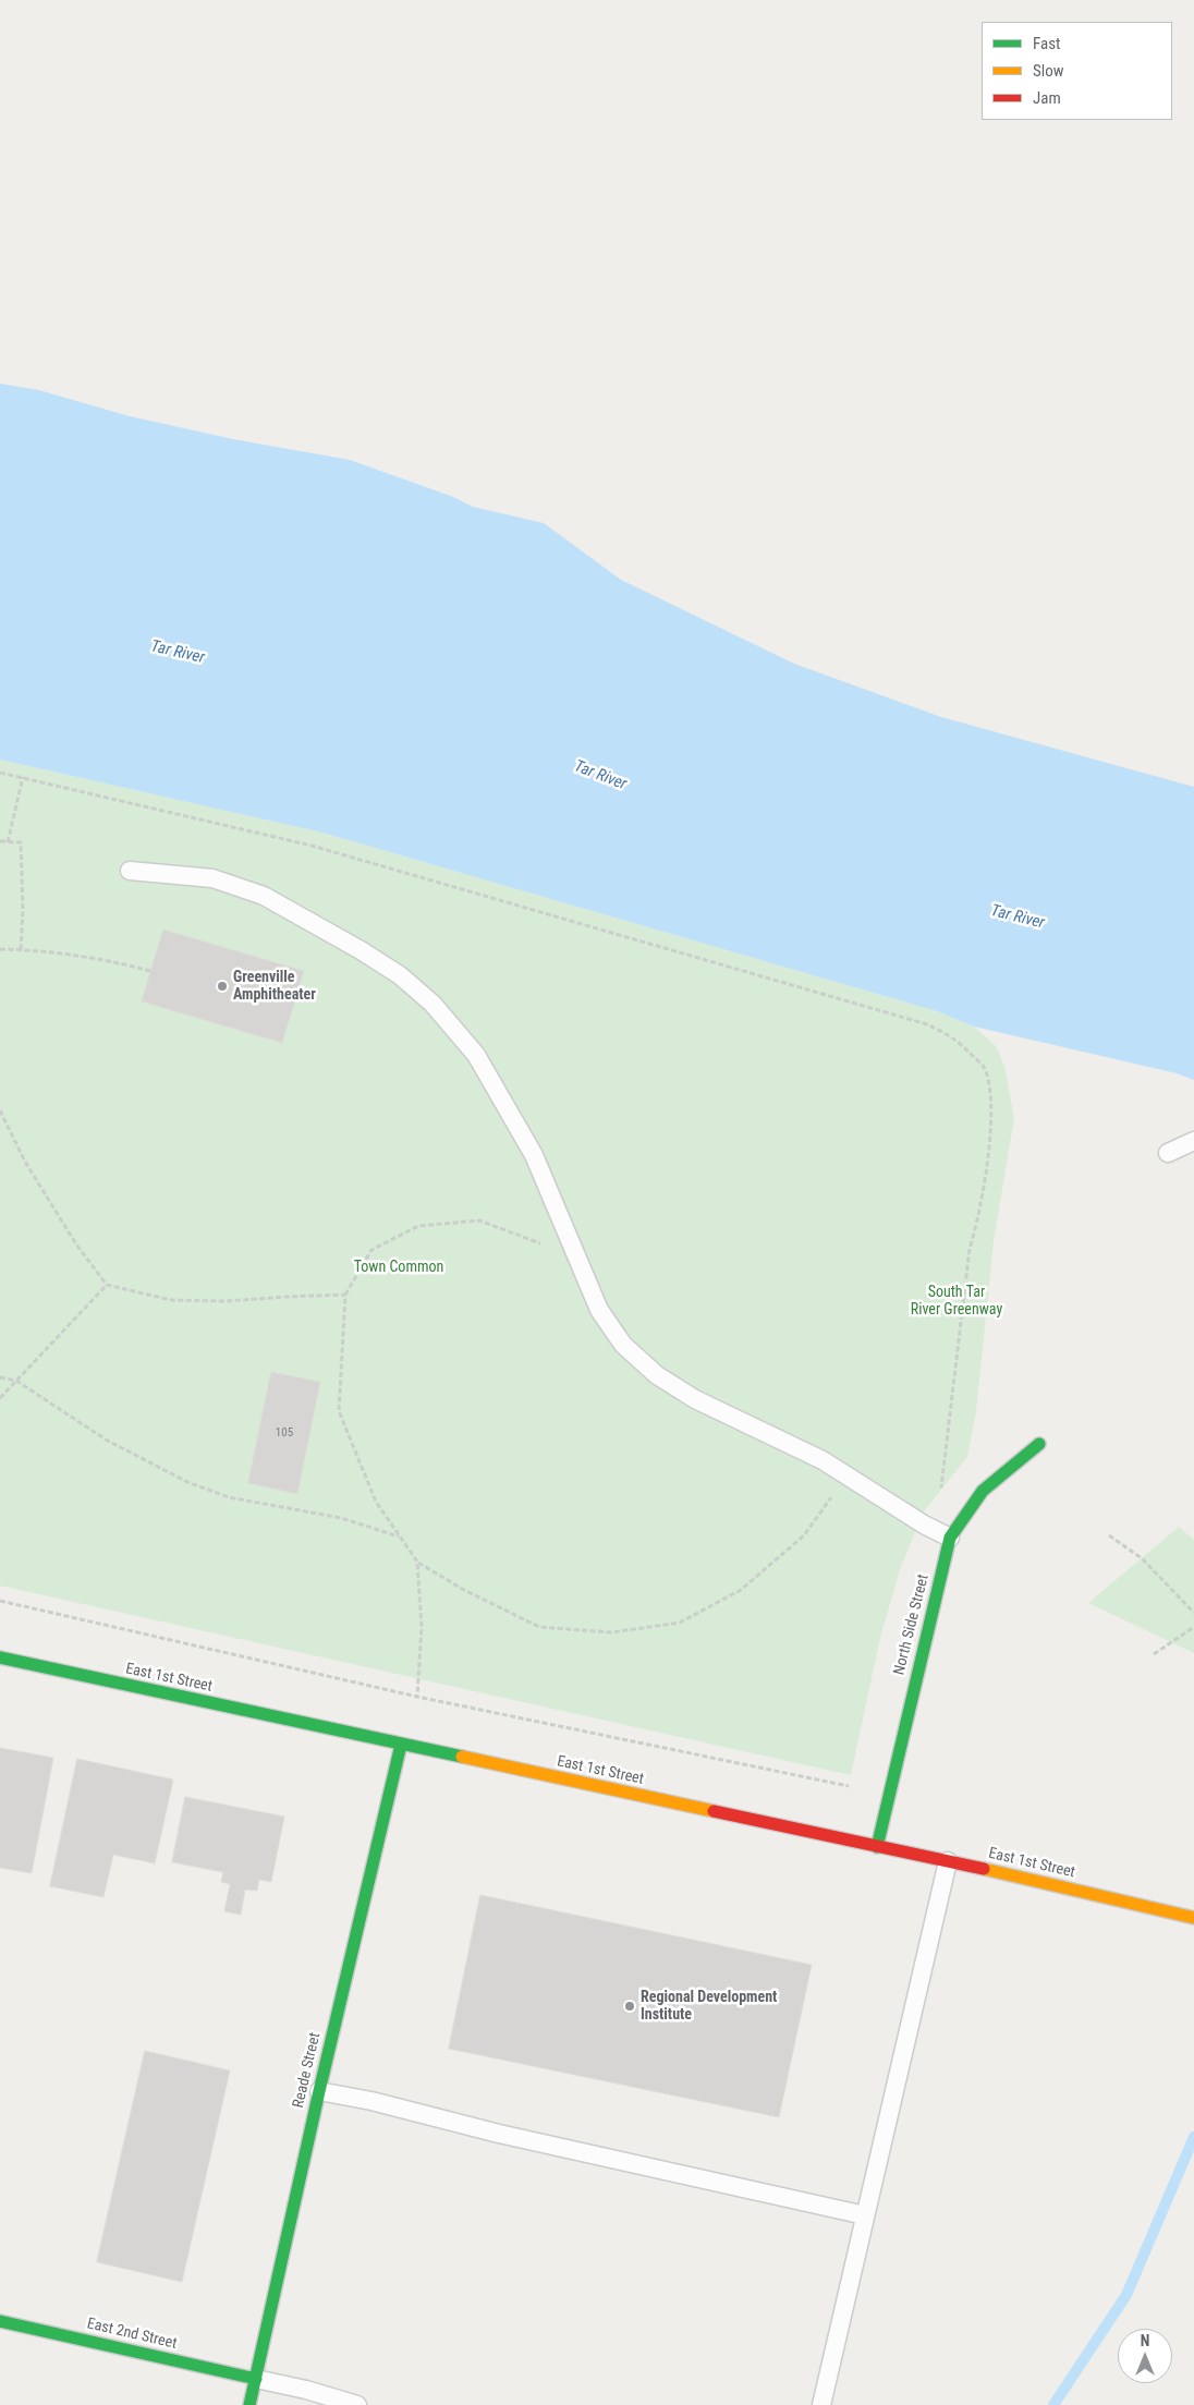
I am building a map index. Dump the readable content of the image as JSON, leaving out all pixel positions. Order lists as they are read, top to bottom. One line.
{"streets":{"street":["North Side Street","East 1st Street","Reade Street","East 2nd Street"]},"crossings":[["North Side Street","East 1st Street"],["East 1st Street","Reade Street"],["Reade Street","East 2nd Street"]],"water":["Tar River"],"parks":["Town Common","South Tar River Greenway"],"places":["Greenville Amphitheater","Regional Development Institute"],"house_numbers":["105"],"legend":["Fast","Slow","Jam"],"north":"top"}
